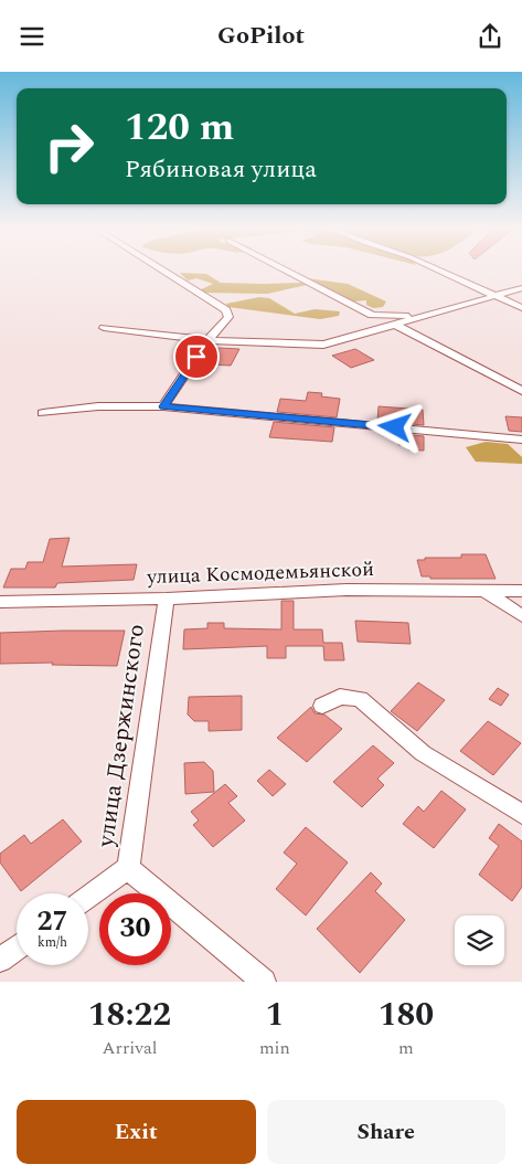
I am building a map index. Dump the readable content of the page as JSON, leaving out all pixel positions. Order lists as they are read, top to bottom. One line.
{"streets":{"street":["улица Космодемьянской","улица Дзержинского"]},"crossings":[["улица Космодемьянской","улица Дзержинского"]],"page":{"header":"GoPilot","turn":["120 m","Рябиновая улица"],"speed":"27 km/h","limit":"30","eta":["18:22","Arrival","1","min","180","m"],"buttons":["Exit","Share"]}}
